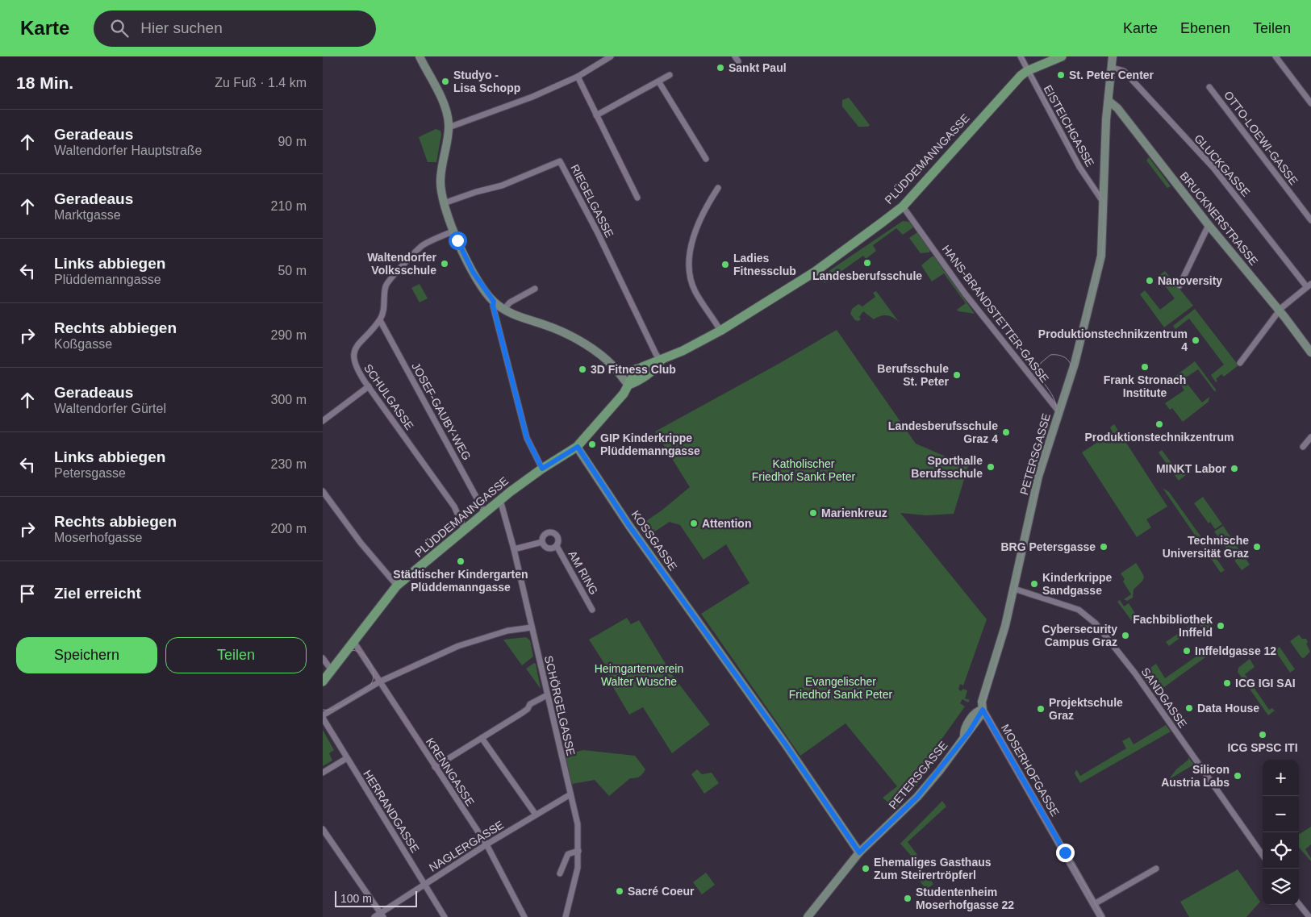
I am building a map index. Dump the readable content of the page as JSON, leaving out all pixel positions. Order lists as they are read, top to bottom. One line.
{"streets":{"main road":["PLÜDDEMANNGASSE","BRUCKNERSTRASSE","PETERSGASSE","KOSSGASSE"],"street":["EISTEICHGASSE","OTTO-LOEWI-GASSE","GLUCKGASSE","RIEGELGASSE","HANS-BRANDSTETTER-GASSE","SCHULGASSE","JOSEF-GAUBY-WEG","AM RING","SANDGASSE","SCHÖRGELGASSE","MOSERHOFGASSE","KRENNGASSE","HERRANDGASSE","NAGLERGASSE"]},"crossings":[["EISTEICHGASSE","PLÜDDEMANNGASSE"],["EISTEICHGASSE","PETERSGASSE"],["PLÜDDEMANNGASSE","RIEGELGASSE"],["PLÜDDEMANNGASSE","HANS-BRANDSTETTER-GASSE"],["PLÜDDEMANNGASSE","SCHULGASSE"],["PLÜDDEMANNGASSE","JOSEF-GAUBY-WEG"],["PLÜDDEMANNGASSE","KOSSGASSE"],["PLÜDDEMANNGASSE","SCHÖRGELGASSE"],["PLÜDDEMANNGASSE","KRENNGASSE"],["GLUCKGASSE","PETERSGASSE"],["BRUCKNERSTRASSE","PETERSGASSE"],["HANS-BRANDSTETTER-GASSE","PETERSGASSE"],["SCHULGASSE","JOSEF-GAUBY-WEG"],["PETERSGASSE","KOSSGASSE"],["PETERSGASSE","SANDGASSE"],["PETERSGASSE","MOSERHOFGASSE"],["AM RING","SCHÖRGELGASSE"],["SCHÖRGELGASSE","NAGLERGASSE"],["KRENNGASSE","NAGLERGASSE"],["HERRANDGASSE","NAGLERGASSE"]],"parks":["Katholischer Friedhof Sankt Peter","Heimgartenverein Walter Wusche","Evangelischer Friedhof Sankt Peter"],"places":["Sankt Paul","St. Peter Center","Studyo - Lisa Schopp","Landesberufsschule","Waltendorfer Volksschule","Ladies Fitnessclub","Nanoversity","Produktionstechnikzentrum 4","Frank Stronach Institute","3D Fitness Club","Berufsschule St. Peter","Produktionstechnikzentrum","Landesberufsschule Graz 4","GIP Kinderkrippe Plüddemanngasse","Sporthalle Berufsschule","MINKT Labor","Marienkreuz","Attention","BRG Petersgasse","Technische Universität Graz","Städtischer Kindergarten Plüddemanngasse","Kinderkrippe Sandgasse","Fachbibliothek Inffeld","Cybersecurity Campus Graz","Inffeldgasse 12","ICG IGI SAI","Data House","Projektschule Graz","ICG SPSC ITI","Silicon Austria Labs","Ehemaliges Gasthaus Zum Steirertröpferl","Sacré Coeur","Studentenheim Moserhofgasse 22"],"scale_bar":"100 m","page":{"header":"Karte","search":"Hier suchen","nav":["Karte","Ebenen","Teilen"],"heading":["18 Min.","Zu Fuß · 1.4 km"],"list":[["Geradeaus","Waltendorfer Hauptstraße","90 m"],["Geradeaus","Marktgasse","210 m"],["Links abbiegen","Plüddemanngasse","50 m"],["Rechts abbiegen","Koßgasse","290 m"],["Geradeaus","Waltendorfer Gürtel","300 m"],["Links abbiegen","Petersgasse","230 m"],["Rechts abbiegen","Moserhofgasse","200 m"],"Ziel erreicht"],"buttons":["Speichern","Teilen"],"map_buttons":["+","−"],"scale":"100 m"}}
